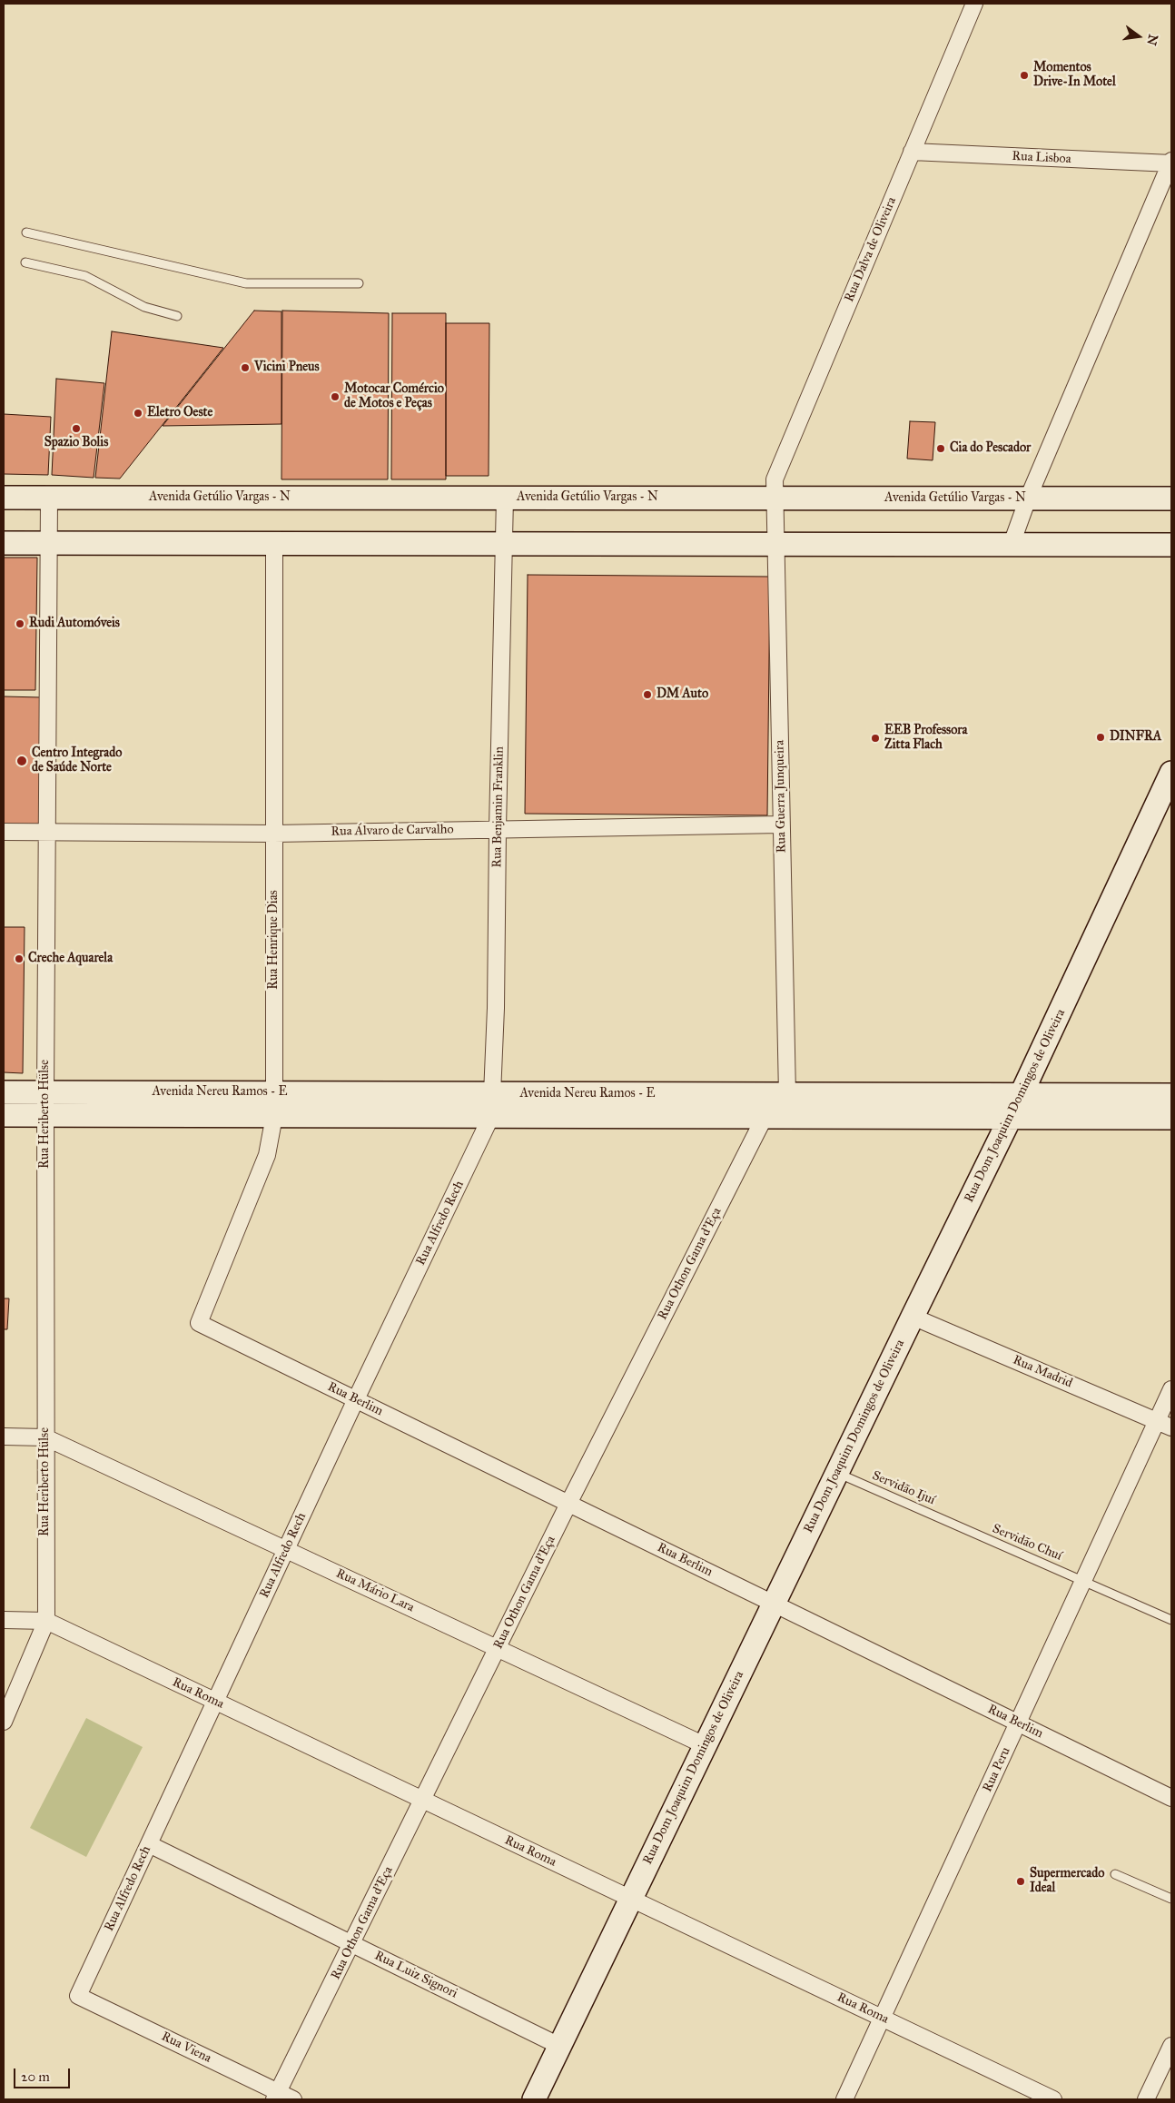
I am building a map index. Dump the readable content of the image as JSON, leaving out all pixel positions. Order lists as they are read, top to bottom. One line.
{"streets":{"street":["Rua Lisboa","Rua Dalva de Oliveira","Avenida Getúlio Vargas - N","Rua Guerra Junqueira","Rua Benjamin Franklin","Rua Álvaro de Carvalho","Rua Henrique Dias","Avenida Nereu Ramos - E","Rua Dom Joaquim Domingos de Oliveira","Rua Heriberto Hülse","Rua Alfredo Rech","Rua Othon Gama d'Eça","Rua Madrid","Rua Berlim","Rua Mário Lara","Rua Roma","Rua Peru","Rua Luiz Signori","Rua Viena"],"lane":["Servidão Ijuí","Servidão Chuí"]},"crossings":[["Rua Lisboa","Rua Dalva de Oliveira"],["Rua Dalva de Oliveira","Avenida Getúlio Vargas - N"],["Rua Dalva de Oliveira","Rua Guerra Junqueira"],["Avenida Getúlio Vargas - N","Rua Guerra Junqueira"],["Avenida Getúlio Vargas - N","Rua Benjamin Franklin"],["Avenida Getúlio Vargas - N","Rua Heriberto Hülse"],["Rua Guerra Junqueira","Rua Álvaro de Carvalho"],["Rua Guerra Junqueira","Avenida Nereu Ramos - E"],["Rua Guerra Junqueira","Rua Othon Gama d'Eça"],["Rua Benjamin Franklin","Rua Álvaro de Carvalho"],["Rua Benjamin Franklin","Avenida Nereu Ramos - E"],["Rua Benjamin Franklin","Rua Alfredo Rech"],["Rua Álvaro de Carvalho","Rua Henrique Dias"],["Rua Álvaro de Carvalho","Rua Heriberto Hülse"],["Rua Henrique Dias","Avenida Nereu Ramos - E"],["Rua Henrique Dias","Rua Berlim"],["Avenida Nereu Ramos - E","Rua Dom Joaquim Domingos de Oliveira"],["Avenida Nereu Ramos - E","Rua Heriberto Hülse"],["Avenida Nereu Ramos - E","Rua Alfredo Rech"],["Avenida Nereu Ramos - E","Rua Othon Gama d'Eça"],["Rua Dom Joaquim Domingos de Oliveira","Rua Madrid"],["Rua Dom Joaquim Domingos de Oliveira","Rua Berlim"],["Rua Dom Joaquim Domingos de Oliveira","Servidão Ijuí"],["Rua Dom Joaquim Domingos de Oliveira","Rua Mário Lara"],["Rua Dom Joaquim Domingos de Oliveira","Rua Roma"],["Rua Dom Joaquim Domingos de Oliveira","Rua Luiz Signori"],["Rua Heriberto Hülse","Rua Mário Lara"],["Rua Heriberto Hülse","Rua Roma"],["Rua Alfredo Rech","Rua Berlim"],["Rua Alfredo Rech","Rua Mário Lara"],["Rua Alfredo Rech","Rua Roma"],["Rua Alfredo Rech","Rua Luiz Signori"],["Rua Alfredo Rech","Rua Viena"],["Rua Othon Gama d'Eça","Rua Berlim"],["Rua Othon Gama d'Eça","Rua Mário Lara"],["Rua Othon Gama d'Eça","Rua Roma"],["Rua Othon Gama d'Eça","Rua Luiz Signori"],["Rua Othon Gama d'Eça","Rua Viena"],["Rua Madrid","Rua Peru"],["Rua Berlim","Rua Peru"],["Servidão Ijuí","Servidão Chuí"],["Servidão Chuí","Rua Peru"],["Rua Roma","Rua Peru"]],"places":["Momentos Drive-In Motel","Vicini Pneus","Motocar Comércio de Motos e Peças","Eletro Oeste","Spazio Bolis","Cia do Pescador","Rudi Automóveis","DM Auto","DINFRA","EEB Professora Zitta Flach","Centro Integrado de Saúde Norte","Creche Aquarela","Supermercado Ideal"],"scale_bar":"20 m","north":"right"}
